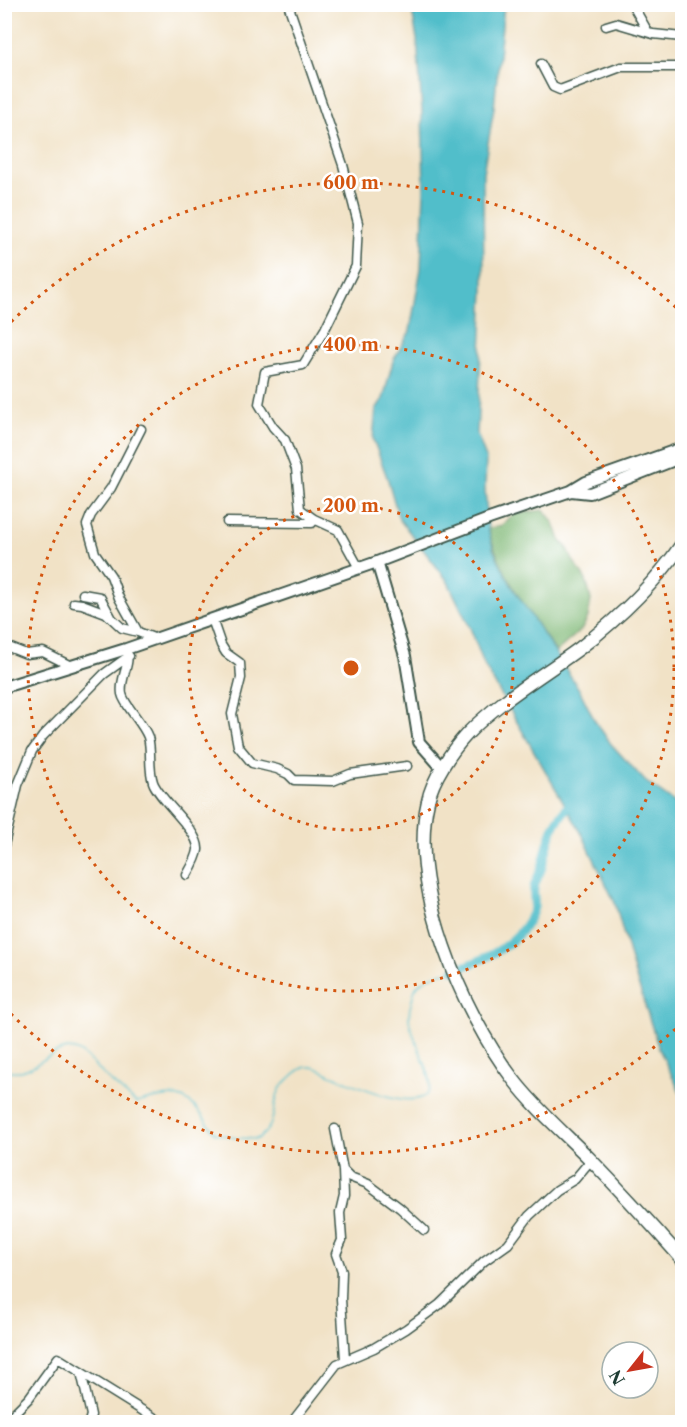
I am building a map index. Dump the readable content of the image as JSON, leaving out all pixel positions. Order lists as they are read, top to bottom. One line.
{"north":"bottom left","rings":["600 m","400 m","200 m"]}
